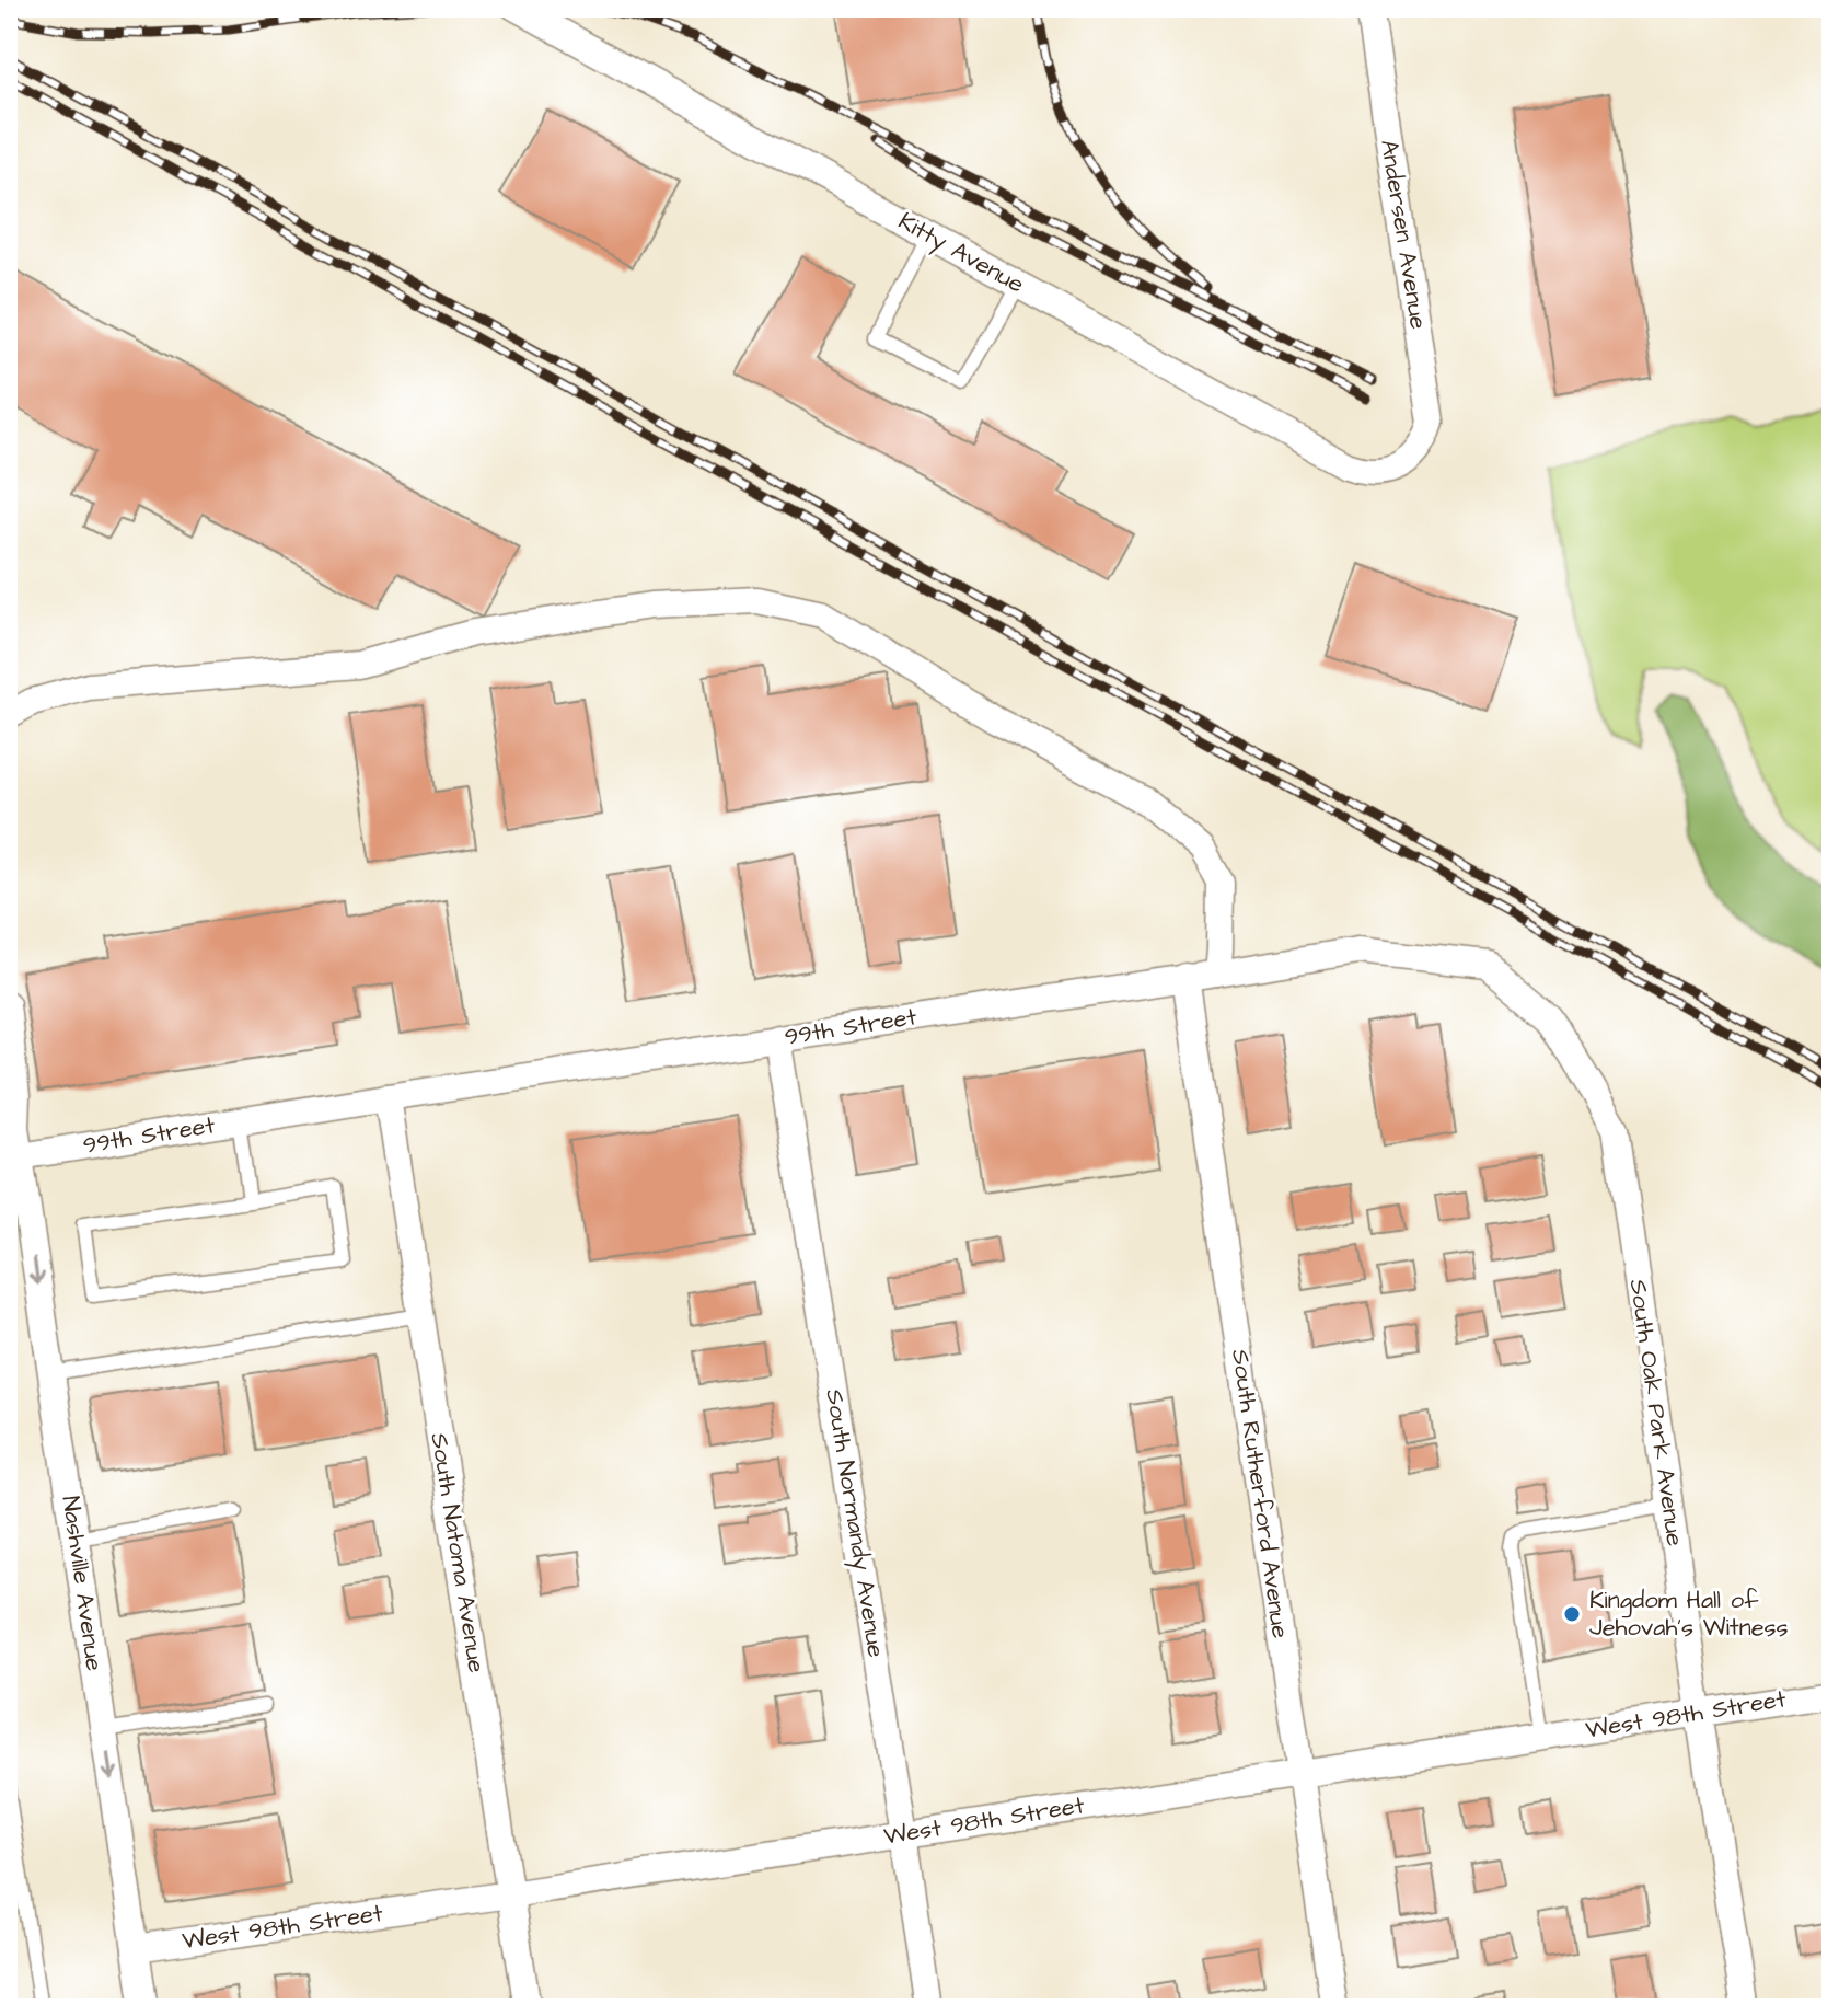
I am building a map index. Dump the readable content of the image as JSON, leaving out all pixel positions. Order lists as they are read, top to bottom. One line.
{"streets":{"street":["Andersen Avenue","Kitty Avenue","99th Street","South Oak Park Avenue","South Rutherford Avenue","South Normandy Avenue","South Natoma Avenue","Nashville Avenue","West 98th Street"]},"crossings":[["Andersen Avenue","Kitty Avenue"],["99th Street","South Oak Park Avenue"],["99th Street","South Rutherford Avenue"],["99th Street","South Normandy Avenue"],["99th Street","South Natoma Avenue"],["99th Street","Nashville Avenue"],["South Oak Park Avenue","West 98th Street"],["South Rutherford Avenue","West 98th Street"],["South Normandy Avenue","West 98th Street"],["South Natoma Avenue","West 98th Street"],["Nashville Avenue","West 98th Street"]],"one_way":["Nashville Avenue"],"places":["Kingdom Hall of Jehovah's Witness"]}
